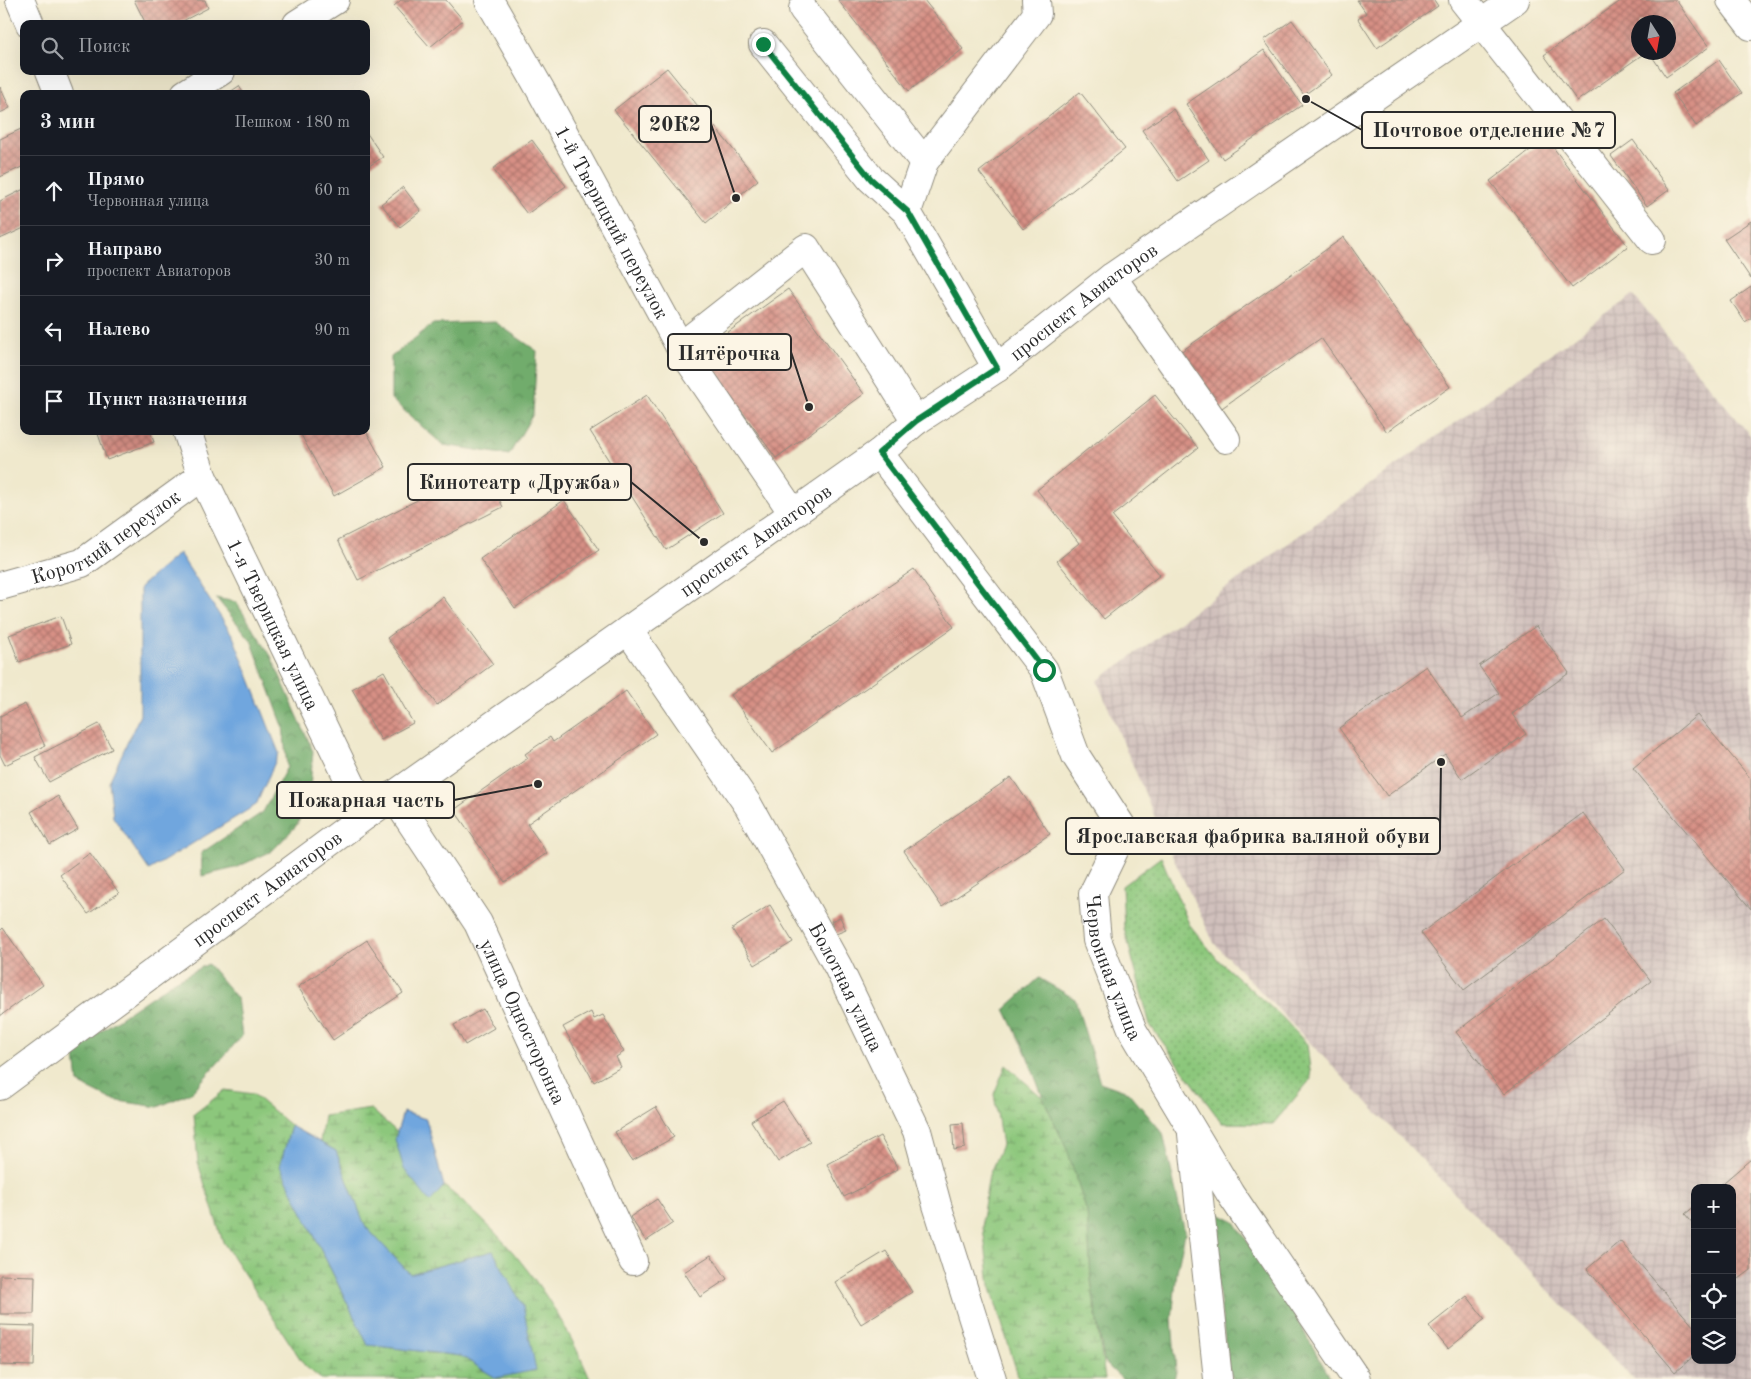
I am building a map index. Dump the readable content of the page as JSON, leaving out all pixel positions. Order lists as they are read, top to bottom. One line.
{"streets":{"street":["1-й Тверицкий переулок","проспект Авиаторов","Короткий переулок","1-я Тверицкая улица","Червонная улица","Болотная улица","улица Односторонка"]},"crossings":[["1-й Тверицкий переулок","проспект Авиаторов"],["проспект Авиаторов","1-я Тверицкая улица"],["проспект Авиаторов","Червонная улица"],["проспект Авиаторов","Болотная улица"],["проспект Авиаторов","улица Односторонка"],["Короткий переулок","1-я Тверицкая улица"]],"places":["Почтовое отделение №7","20К2","Пятёрочка","Кинотеатр «Дружба»","Ярославская фабрика валяной обуви","Пожарная часть"],"north":"bottom","page":{"search":"Поиск","heading":["3 мин","Пешком · 180 m"],"list":[["Прямо","Червонная улица","60 m"],["Направо","проспект Авиаторов","30 m"],["Налево","90 m"],"Пункт назначения"],"map_buttons":["+","−"]}}
